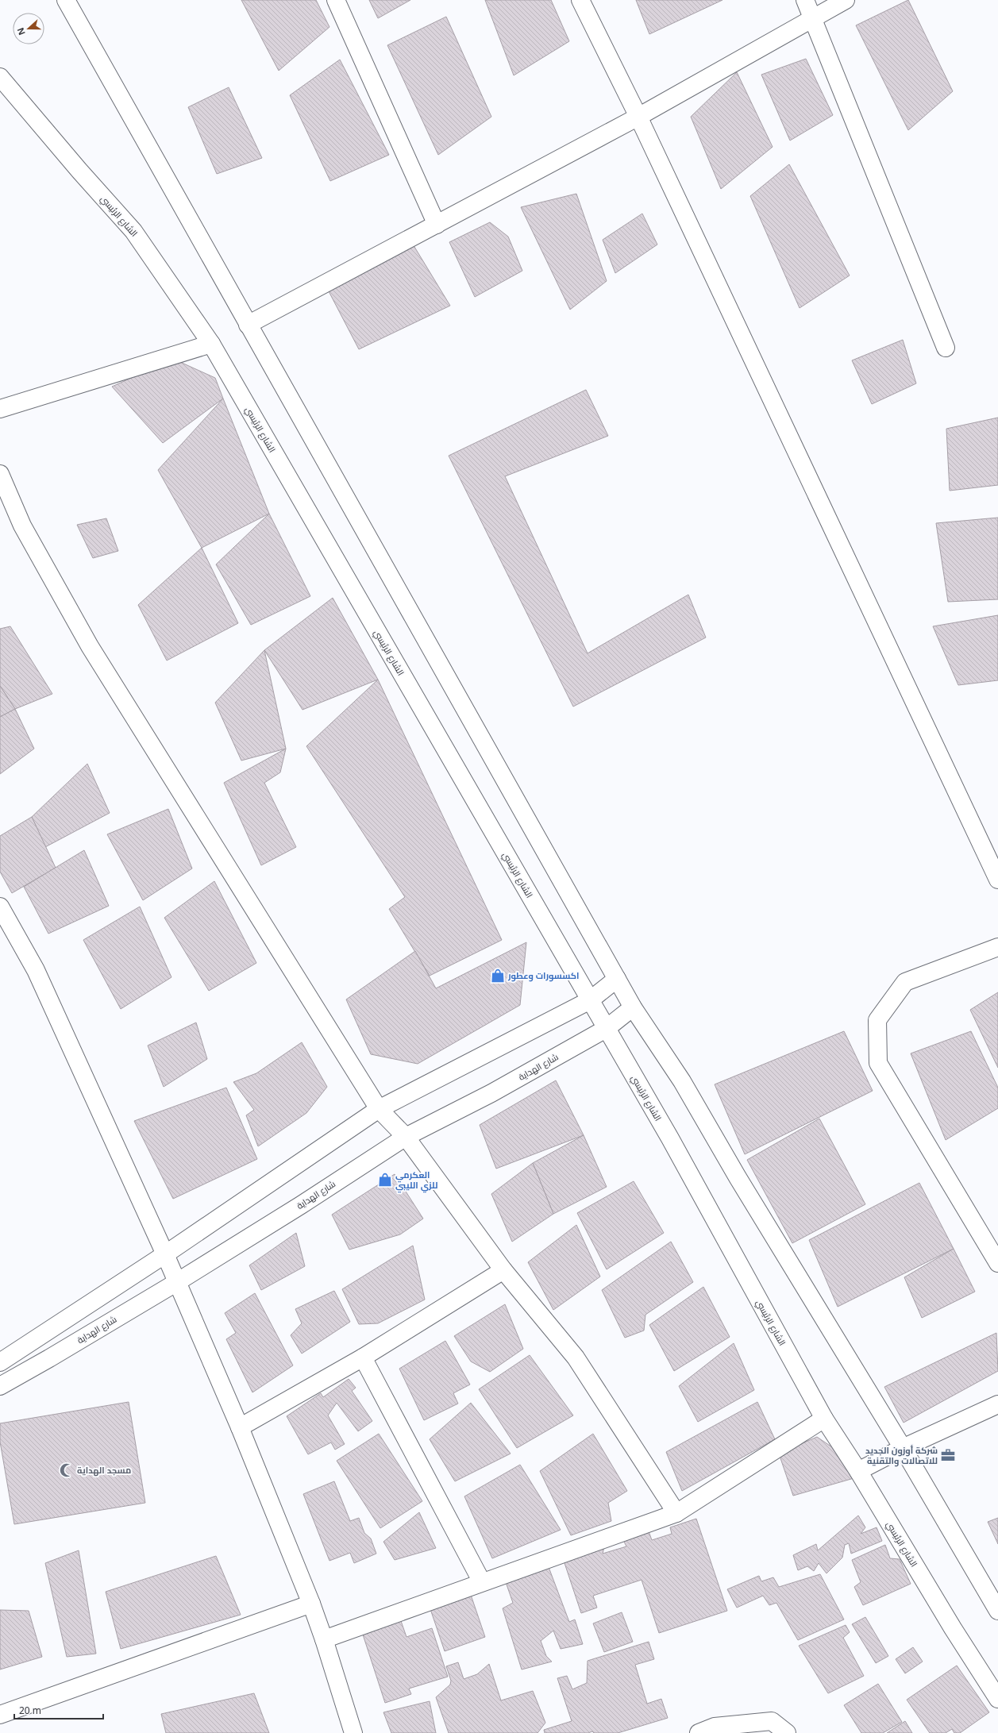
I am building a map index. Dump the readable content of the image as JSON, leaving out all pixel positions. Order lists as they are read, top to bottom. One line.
{"streets":{"street":["الشارع الرئيسي","شارع الهداية"]},"crossings":[["الشارع الرئيسي","شارع الهداية"]],"places":{"shop":["اكسسورات وعطور","العكرمي للزي الليبي"],"office":["شركة أوزون الجديد للاتصالات والتقنية"],"mosque":["مسجد الهداية"]},"scale_bar":"20 m","north":"left"}
